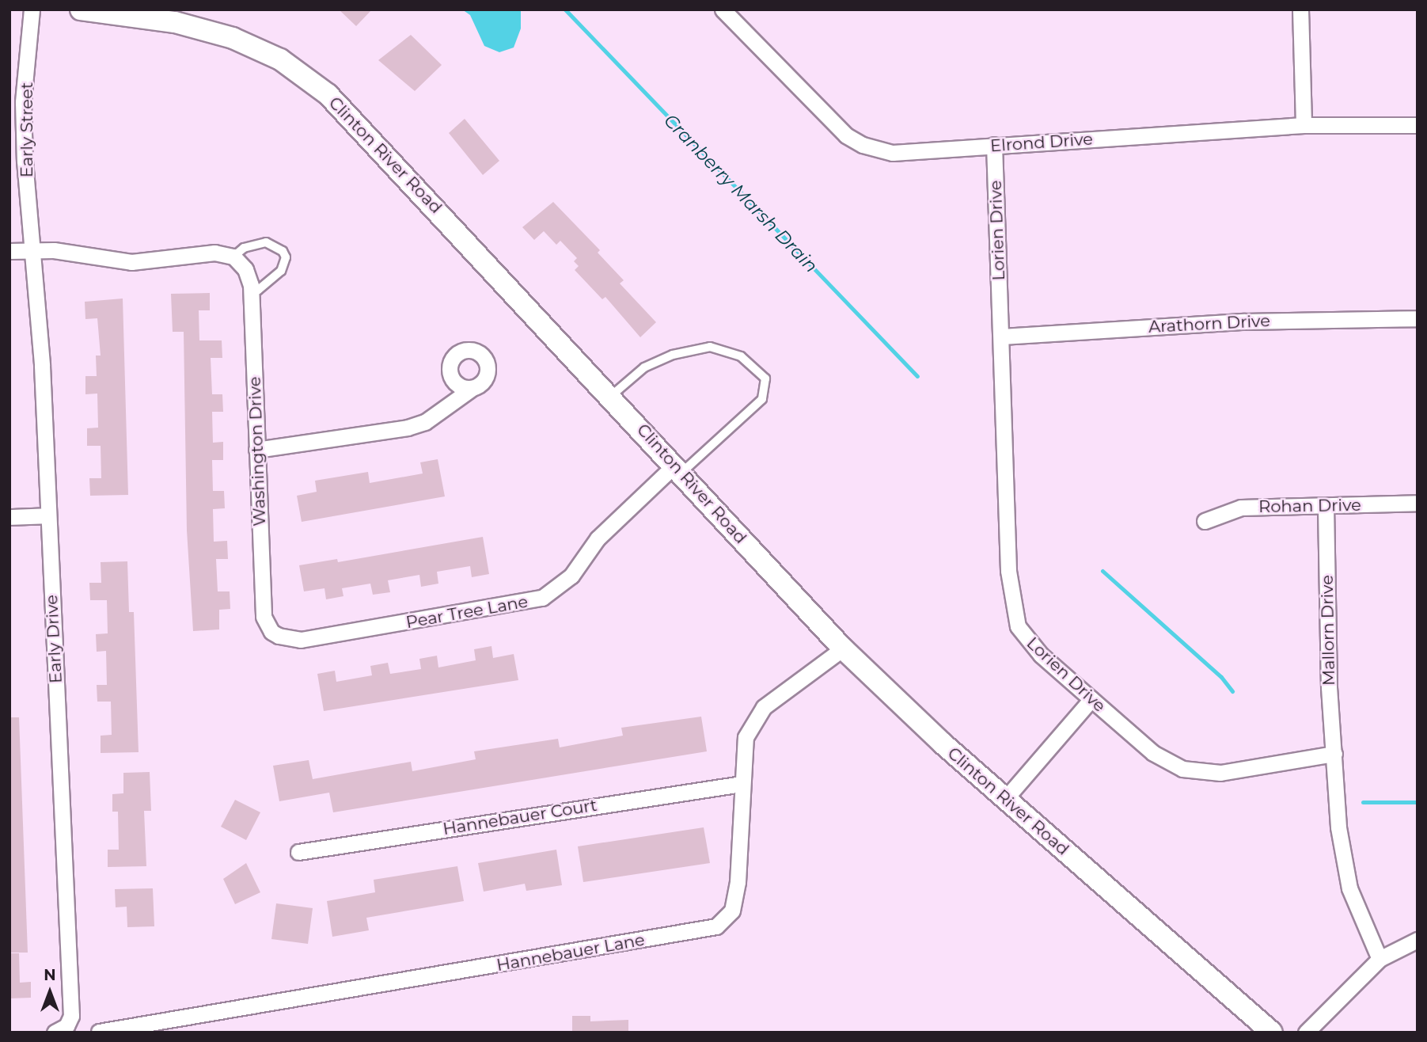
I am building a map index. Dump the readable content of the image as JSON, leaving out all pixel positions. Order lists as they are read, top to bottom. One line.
{"streets":{"street":["Early Street","Elrond Drive","Clinton River Road","Lorien Drive","Arathorn Drive","Washington Drive","Rohan Drive","Pear Tree Lane","Mallorn Drive","Early Drive","Hannebauer Court","Hannebauer Lane"]},"crossings":[["Early Street","Early Drive"],["Elrond Drive","Lorien Drive"],["Clinton River Road","Pear Tree Lane"],["Clinton River Road","Hannebauer Lane"],["Lorien Drive","Arathorn Drive"],["Lorien Drive","Mallorn Drive"],["Washington Drive","Pear Tree Lane"],["Rohan Drive","Mallorn Drive"],["Hannebauer Court","Hannebauer Lane"]],"water":["Cranberry Marsh Drain"],"north":"top"}
